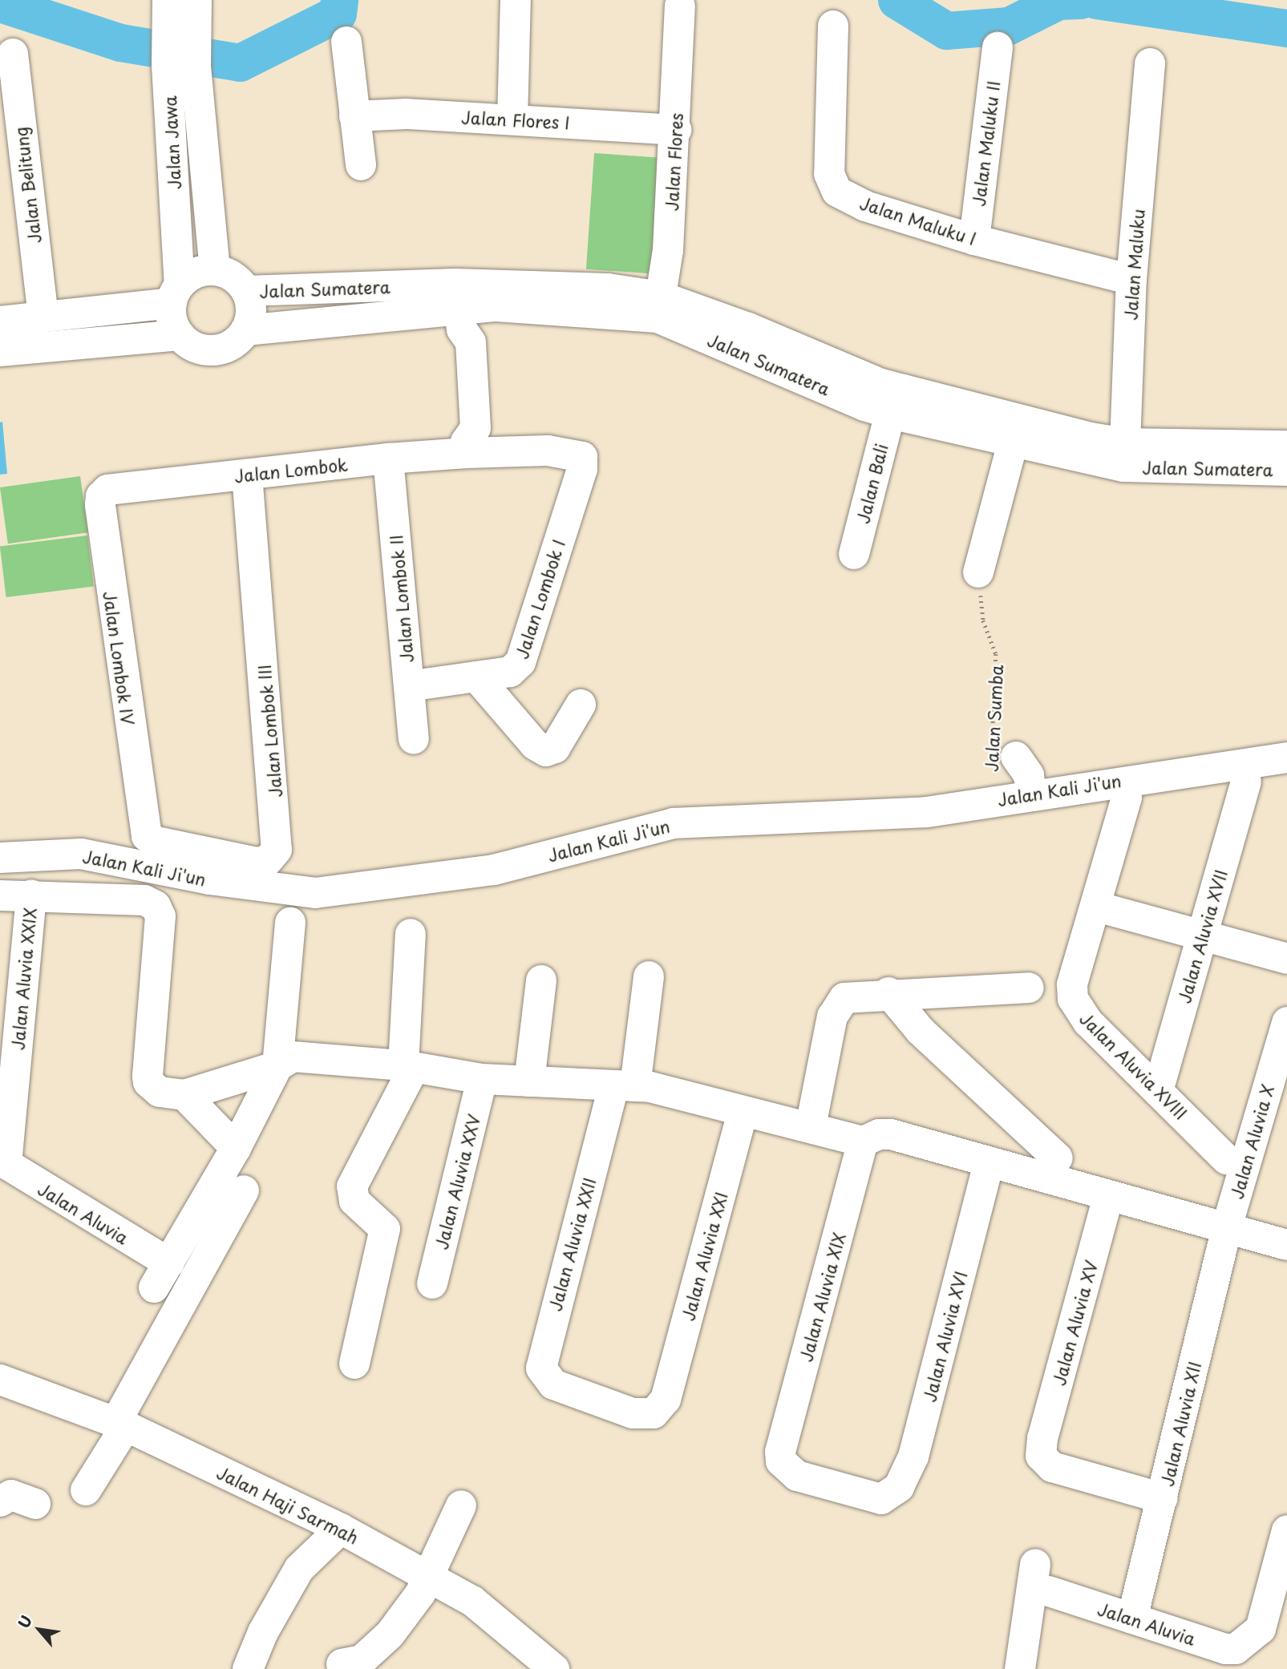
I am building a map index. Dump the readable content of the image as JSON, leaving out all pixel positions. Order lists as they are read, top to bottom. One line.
{"streets":{"street":["Jalan Flores I","Jalan Jawa","Jalan Maluku II","Jalan Flores","Jalan Belitung","Jalan Maluku I","Jalan Maluku","Jalan Sumatera","Jalan Lombok","Jalan Bali","Jalan Lombok II","Jalan Lombok I","Jalan Lombok IV","Jalan Lombok III","Jalan Kali Ji'un","Jalan Aluvia XVII","Jalan Aluvia XXIX","Jalan Aluvia XVIII","Jalan Aluvia X","Jalan Aluvia XXV","Jalan Aluvia","Jalan Aluvia XXII","Jalan Aluvia XXI","Jalan Aluvia XIX","Jalan Aluvia XV","Jalan Aluvia XVI","Jalan Aluvia XII","Jalan Haji Sarmah"],"path":["Jalan Sumba"]},"crossings":[["Jalan Flores I","Jalan Flores"],["Jalan Jawa","Jalan Sumatera"],["Jalan Maluku II","Jalan Maluku I"],["Jalan Flores","Jalan Sumatera"],["Jalan Maluku I","Jalan Maluku"],["Jalan Maluku","Jalan Sumatera"],["Jalan Sumatera","Jalan Bali"],["Jalan Lombok","Jalan Lombok II"],["Jalan Lombok","Jalan Lombok I"],["Jalan Lombok","Jalan Lombok IV"],["Jalan Lombok","Jalan Lombok III"],["Jalan Lombok II","Jalan Lombok I"],["Jalan Lombok IV","Jalan Lombok III"],["Jalan Aluvia XVII","Jalan Aluvia XVIII"],["Jalan Aluvia XXIX","Jalan Aluvia"],["Jalan Aluvia X","Jalan Aluvia XII"],["Jalan Aluvia","Jalan Aluvia XII"],["Jalan Aluvia XXII","Jalan Aluvia XXI"],["Jalan Aluvia XIX","Jalan Aluvia XVI"],["Jalan Aluvia XV","Jalan Aluvia XII"]],"north":"top left"}
